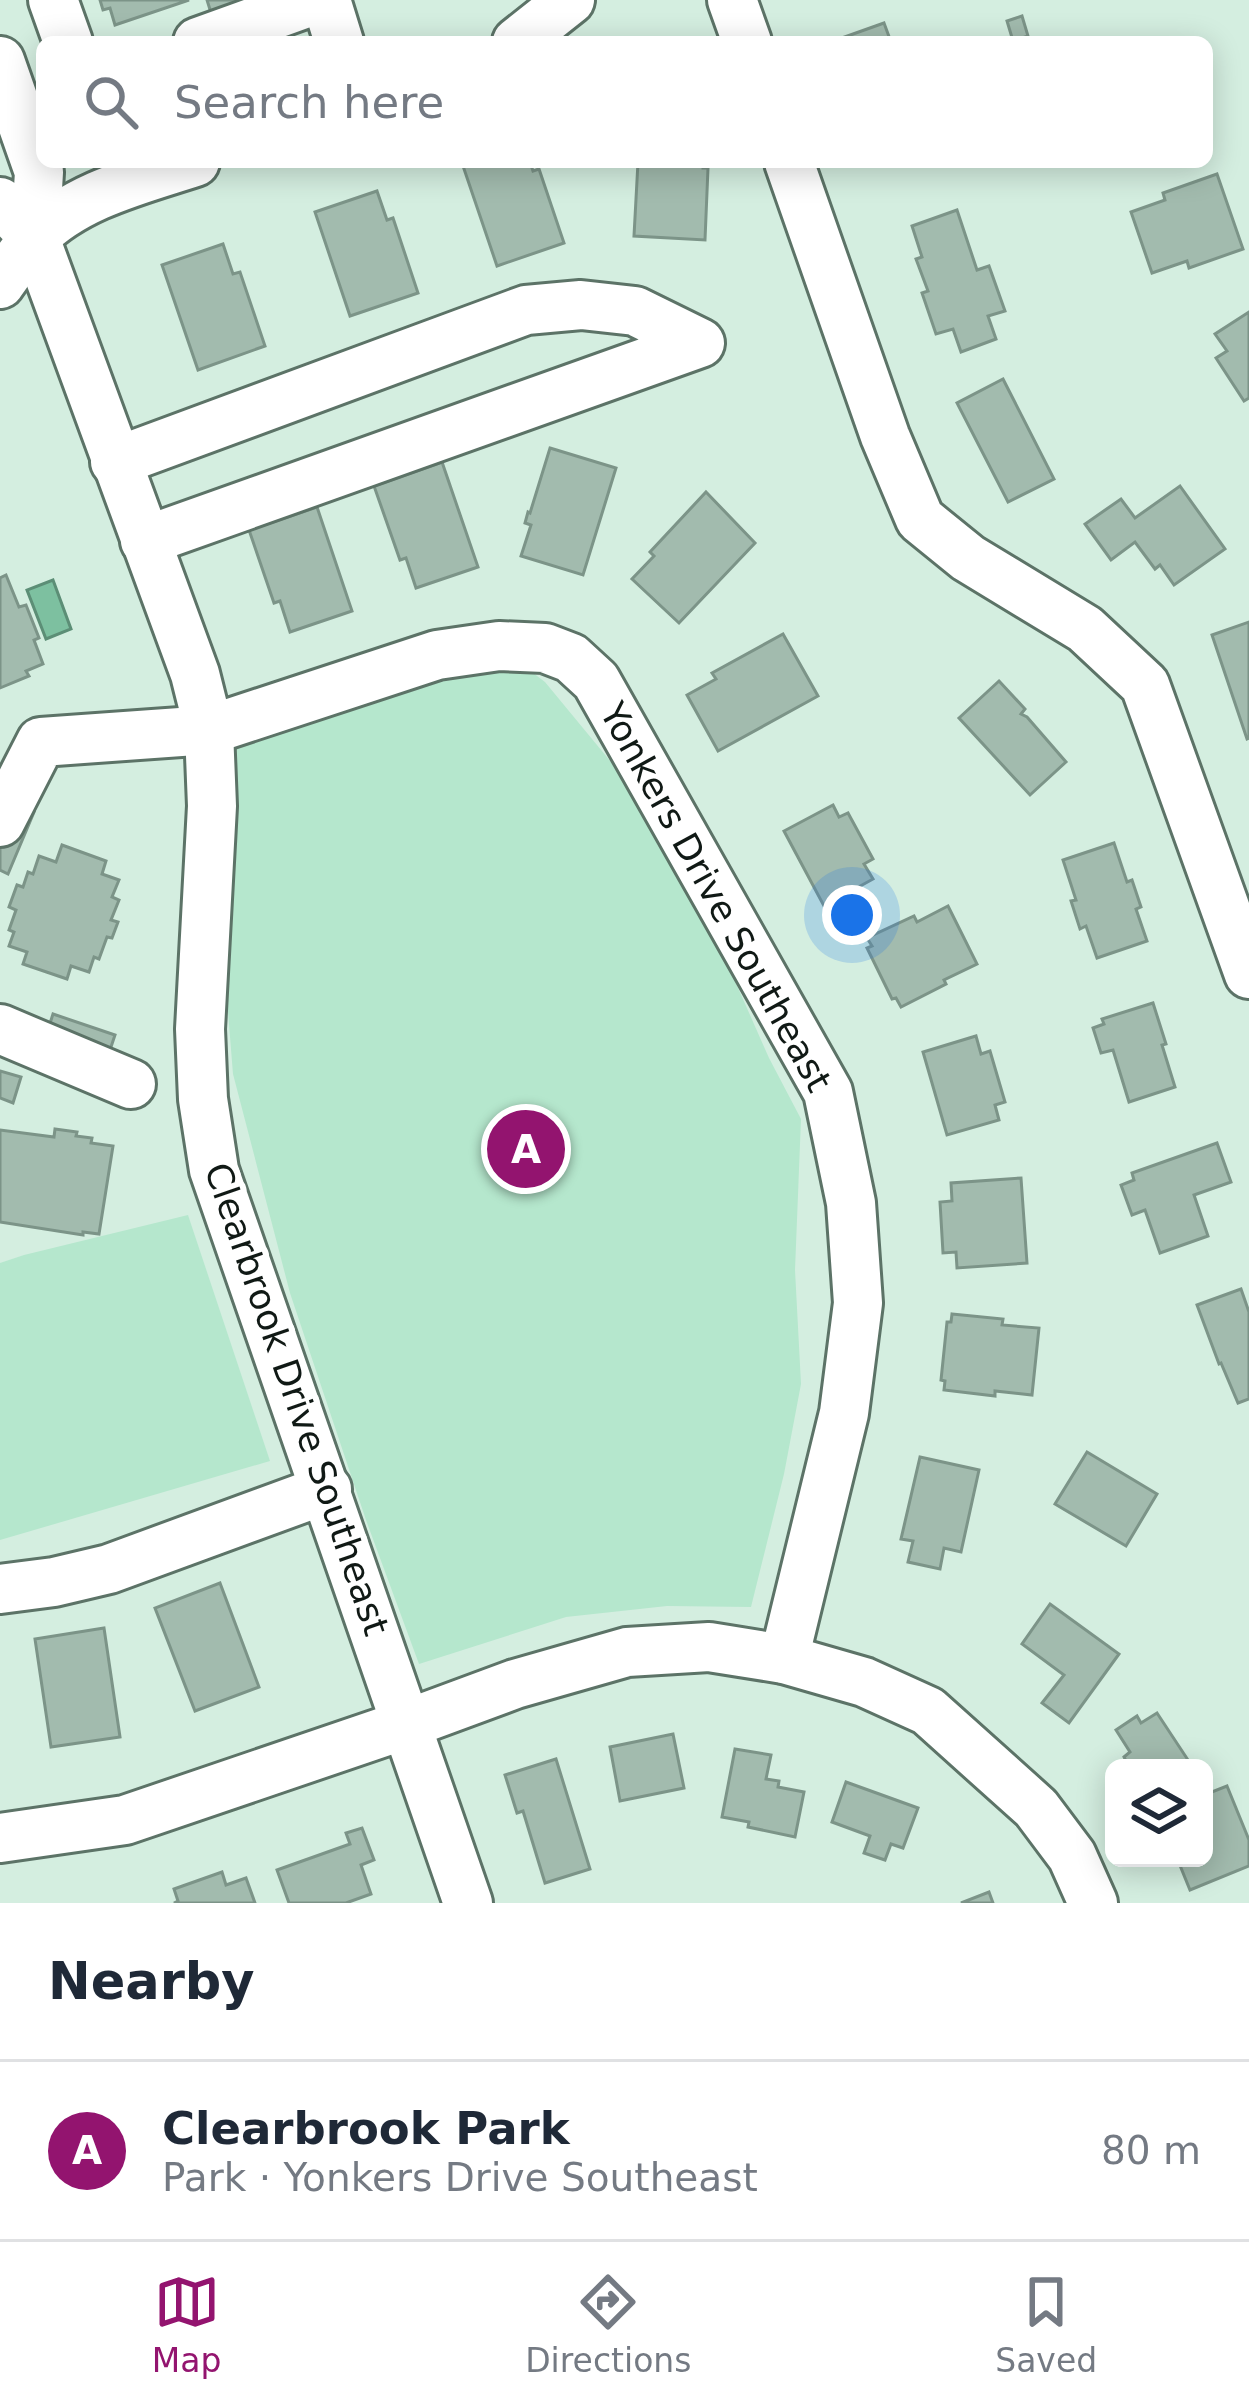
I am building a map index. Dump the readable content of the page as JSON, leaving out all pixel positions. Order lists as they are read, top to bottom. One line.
{"streets":{"street":["Yonkers Drive Southeast","Clearbrook Drive Southeast"]},"crossings":[["Yonkers Drive Southeast","Clearbrook Drive Southeast"]],"page":{"search":"Search here","pins":"A","heading":"Nearby","list":[{"mark":"A","name":"Clearbrook Park","note":"Park · Yonkers Drive Southeast","value":"80 m"}],"nav":["Map","Directions","Saved"]}}
